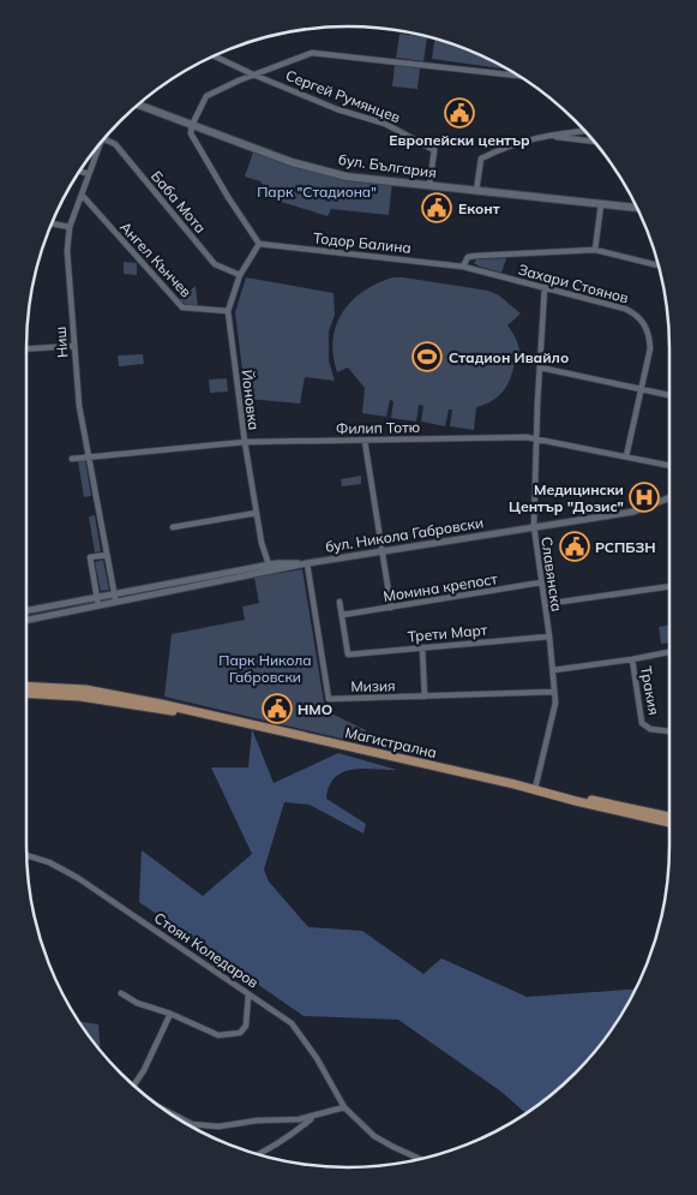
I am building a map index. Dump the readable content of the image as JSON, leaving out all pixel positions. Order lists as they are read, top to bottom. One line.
{"streets":{"main road":["бул. България","Магистрална"],"street":["Сергей Румянцев","Баба Мота","Тодор Балина","Ангел Кънчев","Захари Стоянов","Ниш","Йоновка","Филип Тотю","бул. Никола Габровски","Славянска","Момина крепост","Трети Март","Мизия","Тракия","Стоян Коледаров"]},"crossings":[["Сергей Румянцев","бул. България"],["Баба Мота","Йоновка"],["Тодор Балина","Захари Стоянов"],["Тодор Балина","Йоновка"],["Ангел Кънчев","Ниш"],["Ангел Кънчев","Йоновка"],["Захари Стоянов","Филип Тотю"],["Захари Стоянов","Славянска"],["Ниш","Филип Тотю"],["Ниш","бул. Никола Габровски"],["Йоновка","Филип Тотю"],["Йоновка","бул. Никола Габровски"],["Филип Тотю","Славянска"],["бул. Никола Габровски","Славянска"],["бул. Никола Габровски","Мизия"],["Славянска","Момина крепост"],["Славянска","Трети Март"],["Славянска","Мизия"],["Славянска","Магистрална"],["Момина крепост","Трети Март"]],"parks":["Парк \"Стадиона\"","Парк Никола Габровски"],"places":{"public building":["Европейски център","Еконт","РСПБЗН","HMO"],"sports":["Стадион Ивайло"],"hospital":["Медицински Център \"Дозис\""]}}
